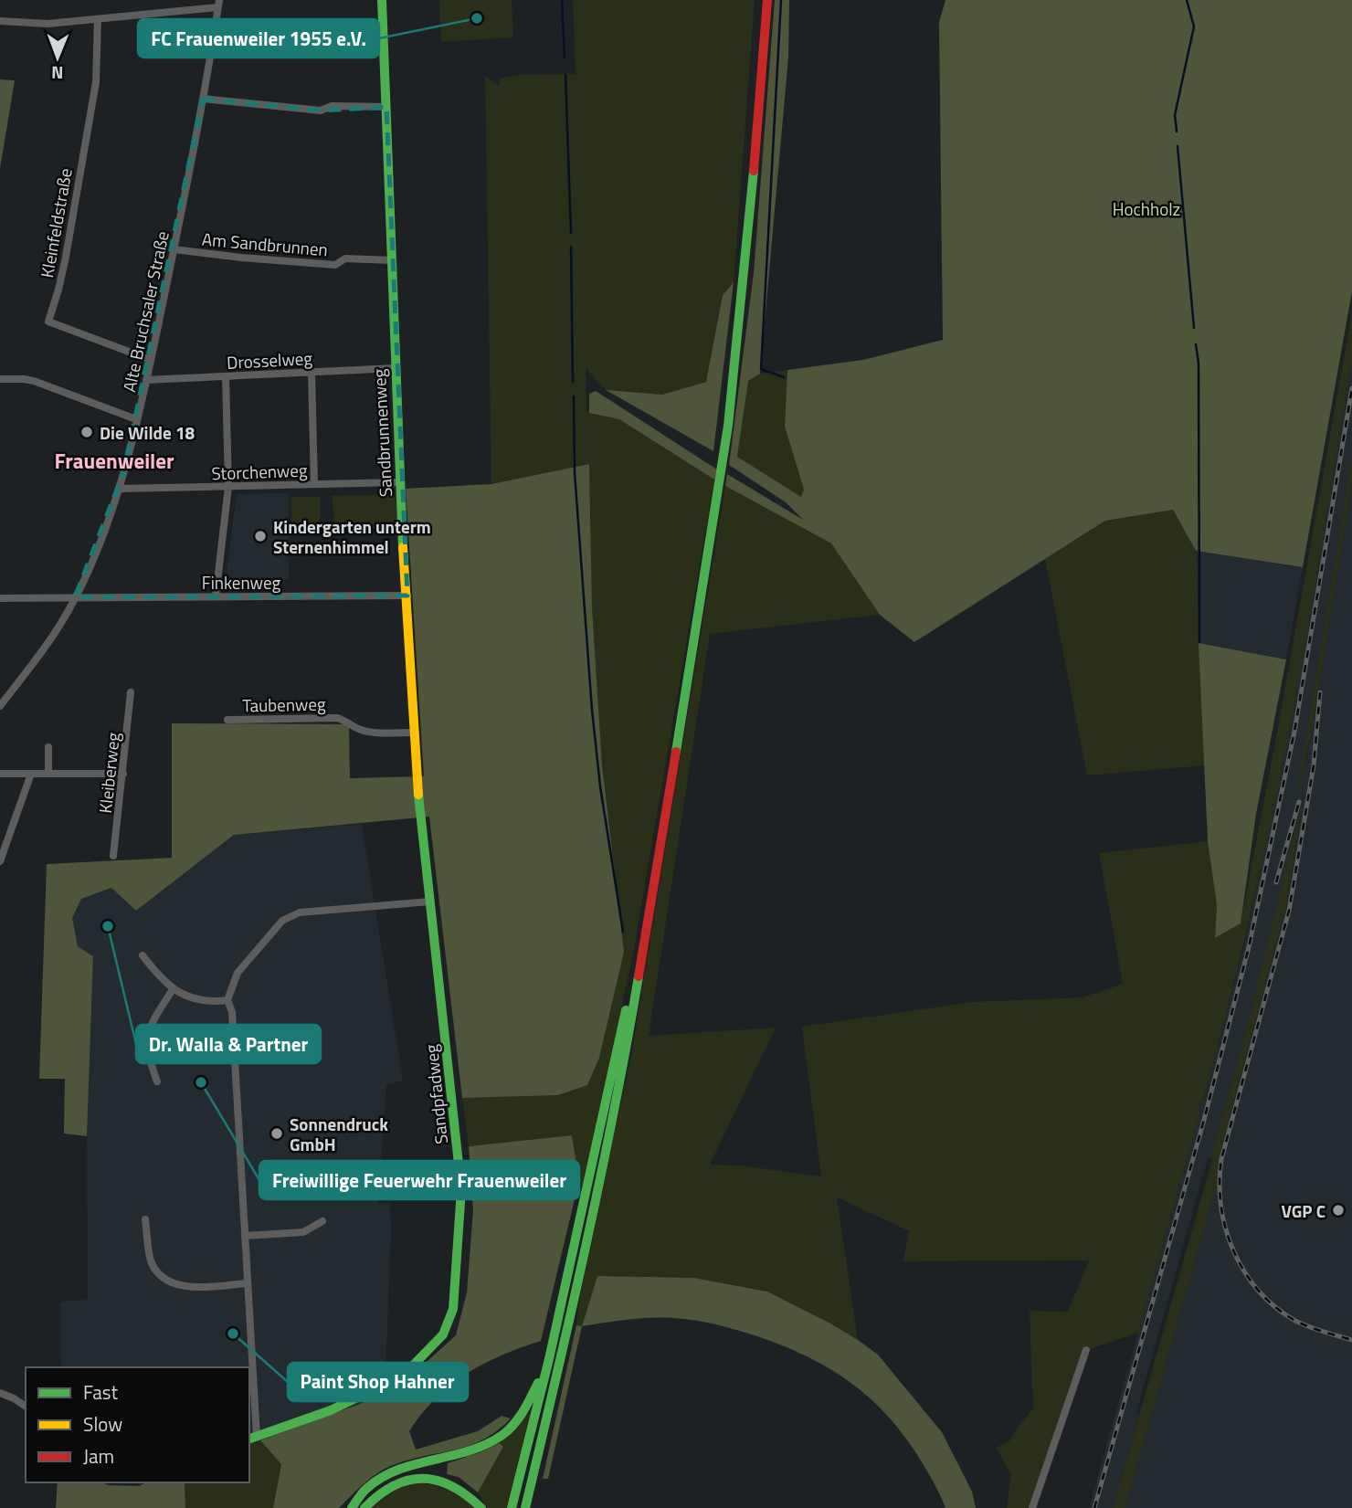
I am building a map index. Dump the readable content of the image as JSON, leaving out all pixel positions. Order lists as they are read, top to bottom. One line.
{"streets":{"main road":["Sandbrunnenweg","Sandpfadweg"],"street":["Kleinfeldstraße","Am Sandbrunnen","Alte Bruchsaler Straße","Drosselweg","Storchenweg","Finkenweg","Taubenweg","Kleiberweg"]},"crossings":[["Kleinfeldstraße","Alte Bruchsaler Straße"],["Am Sandbrunnen","Alte Bruchsaler Straße"],["Am Sandbrunnen","Sandbrunnenweg"],["Alte Bruchsaler Straße","Drosselweg"],["Alte Bruchsaler Straße","Storchenweg"],["Alte Bruchsaler Straße","Finkenweg"],["Drosselweg","Sandbrunnenweg"],["Sandbrunnenweg","Storchenweg"],["Sandbrunnenweg","Finkenweg"],["Sandbrunnenweg","Taubenweg"],["Sandbrunnenweg","Sandpfadweg"]],"districts":["Frauenweiler"],"parks":["Hochholz"],"places":["FC Frauenweiler 1955 e.V.","Die Wilde 18","Kindergarten unterm Sternenhimmel","Dr. Walla & Partner","Freiwillige Feuerwehr Frauenweiler","Sonnendruck GmbH","VGP C","Paint Shop Hahner"],"legend":["Fast","Slow","Jam"],"north":"bottom"}
